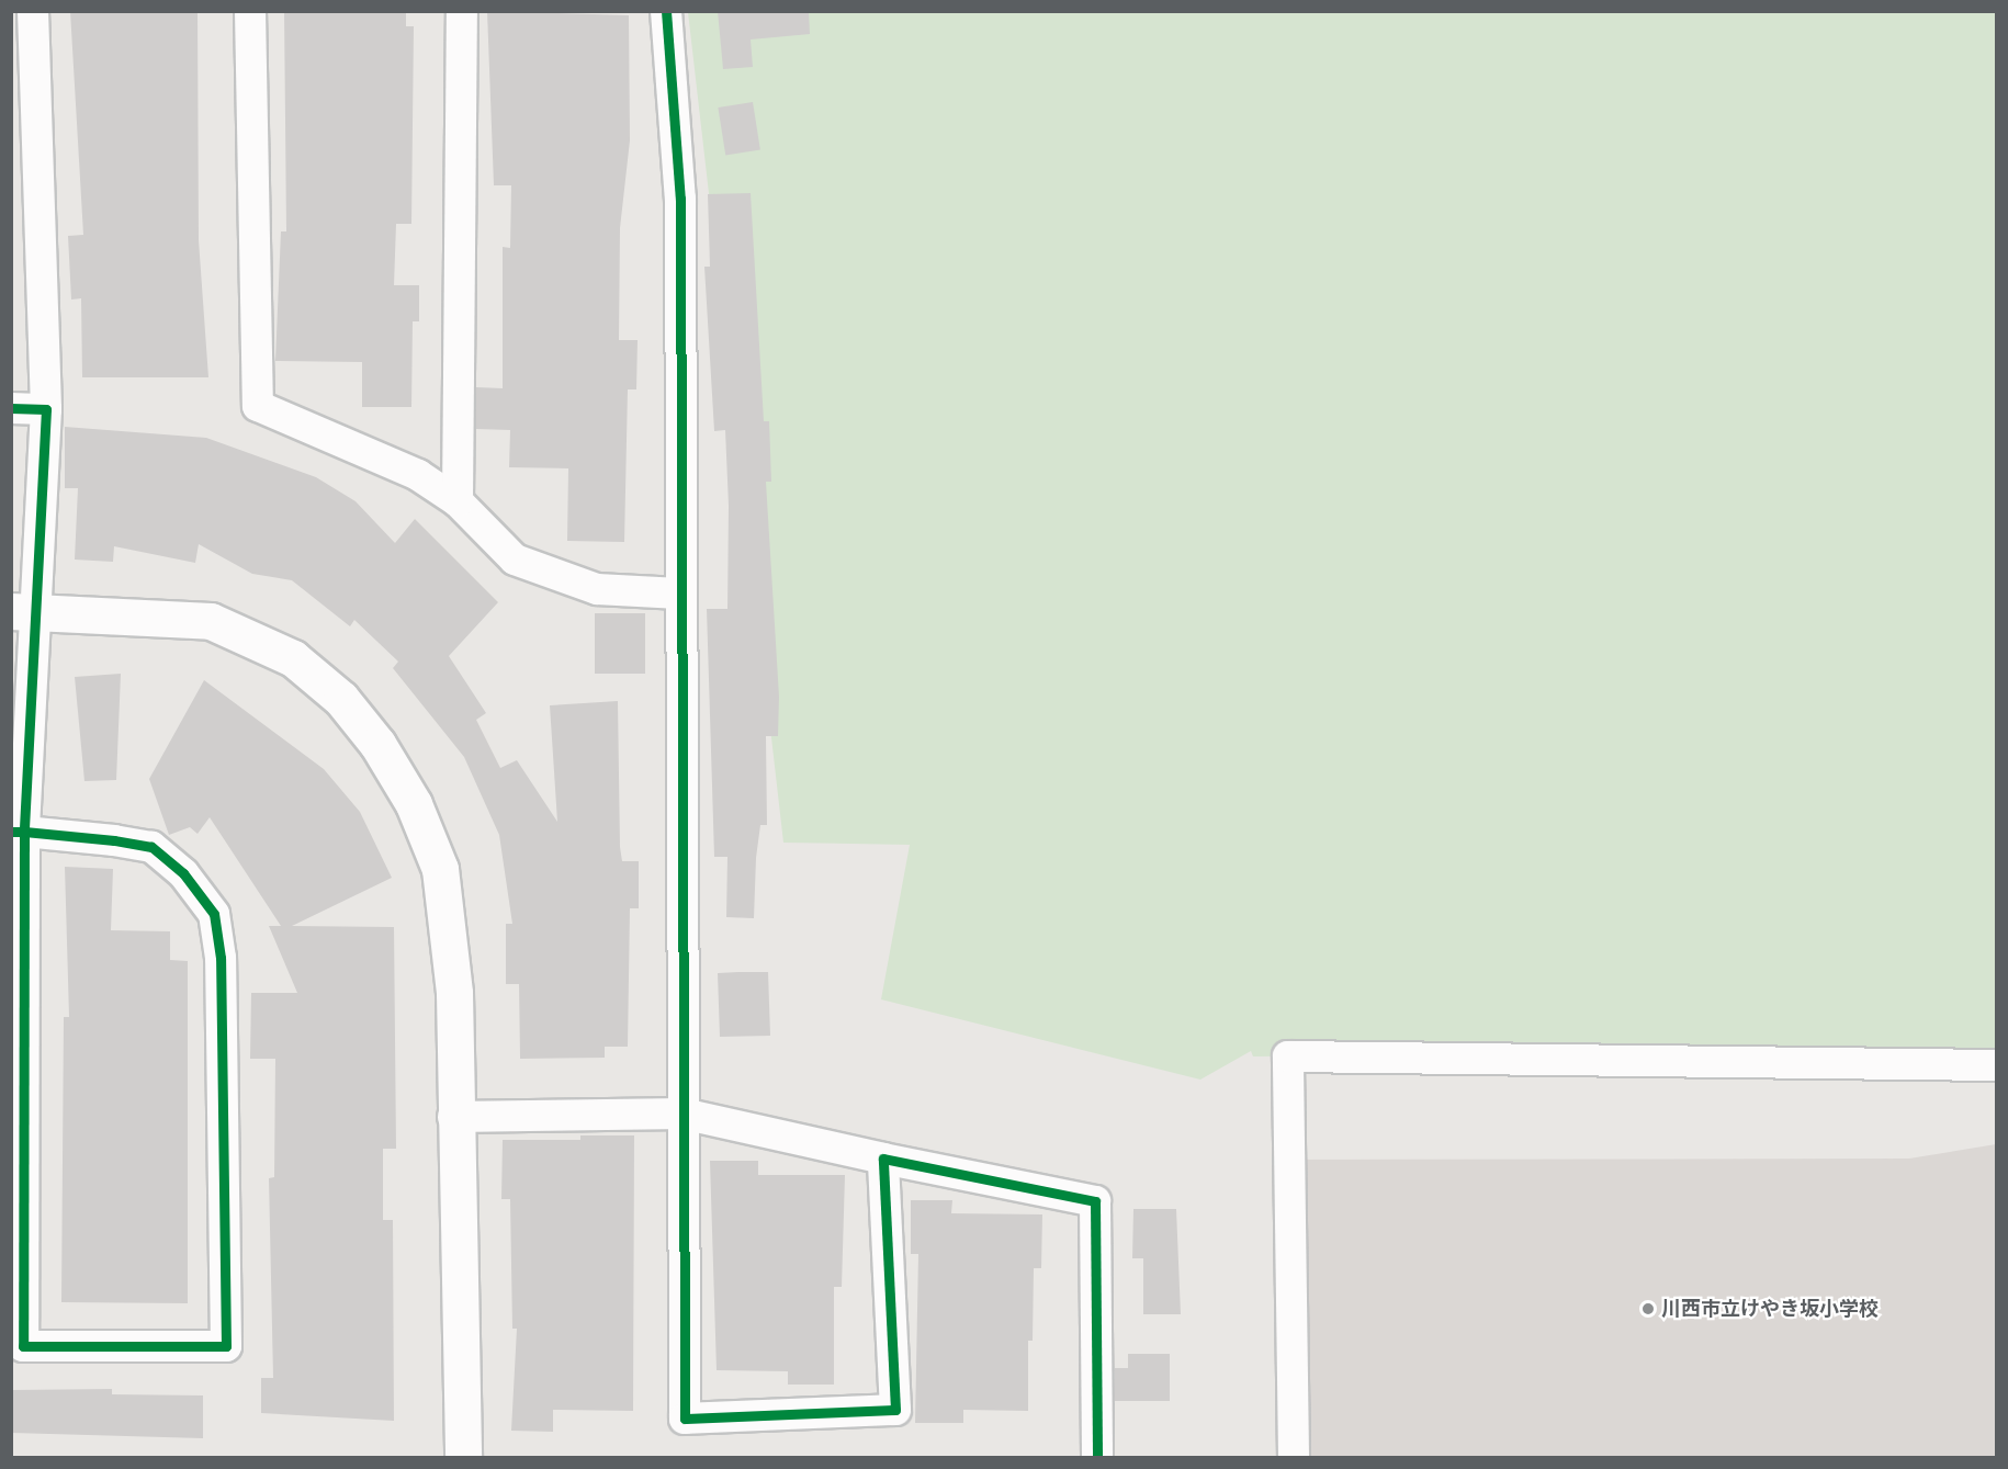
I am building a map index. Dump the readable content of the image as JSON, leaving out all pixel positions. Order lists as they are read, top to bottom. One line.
{"places":["川西市立けやき坂小学校"]}
